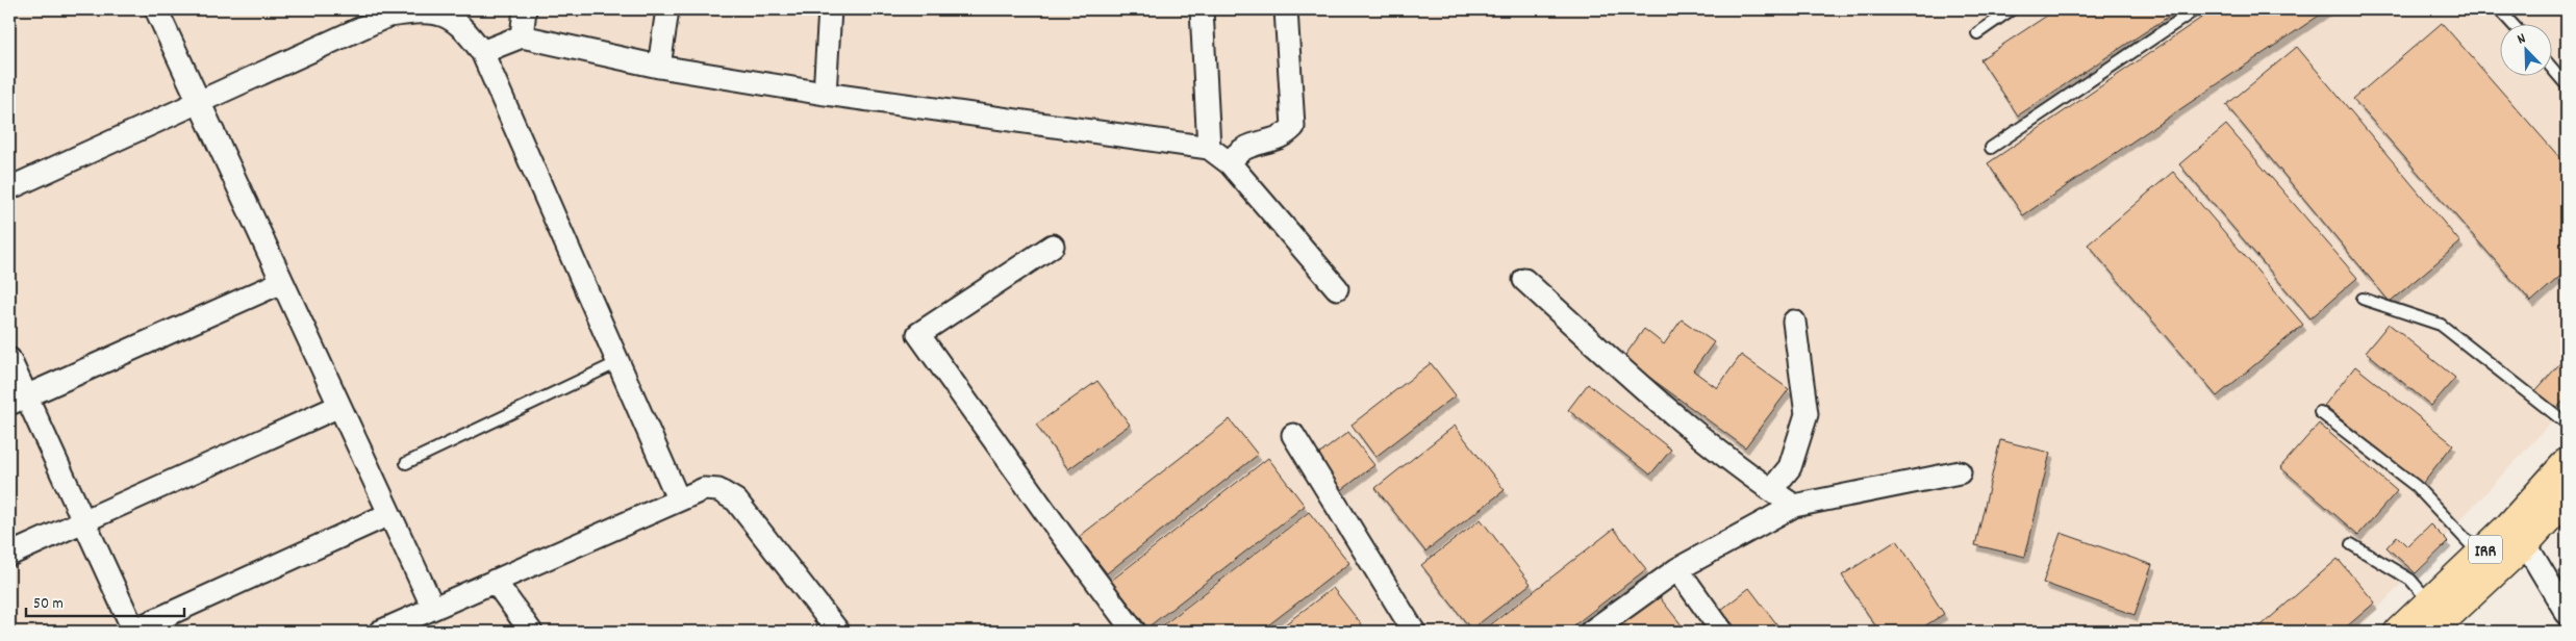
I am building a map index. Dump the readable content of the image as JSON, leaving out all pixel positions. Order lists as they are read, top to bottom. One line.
{"streets":{"main road":["IRR"]},"scale_bar":"50 m","north":"top left"}
